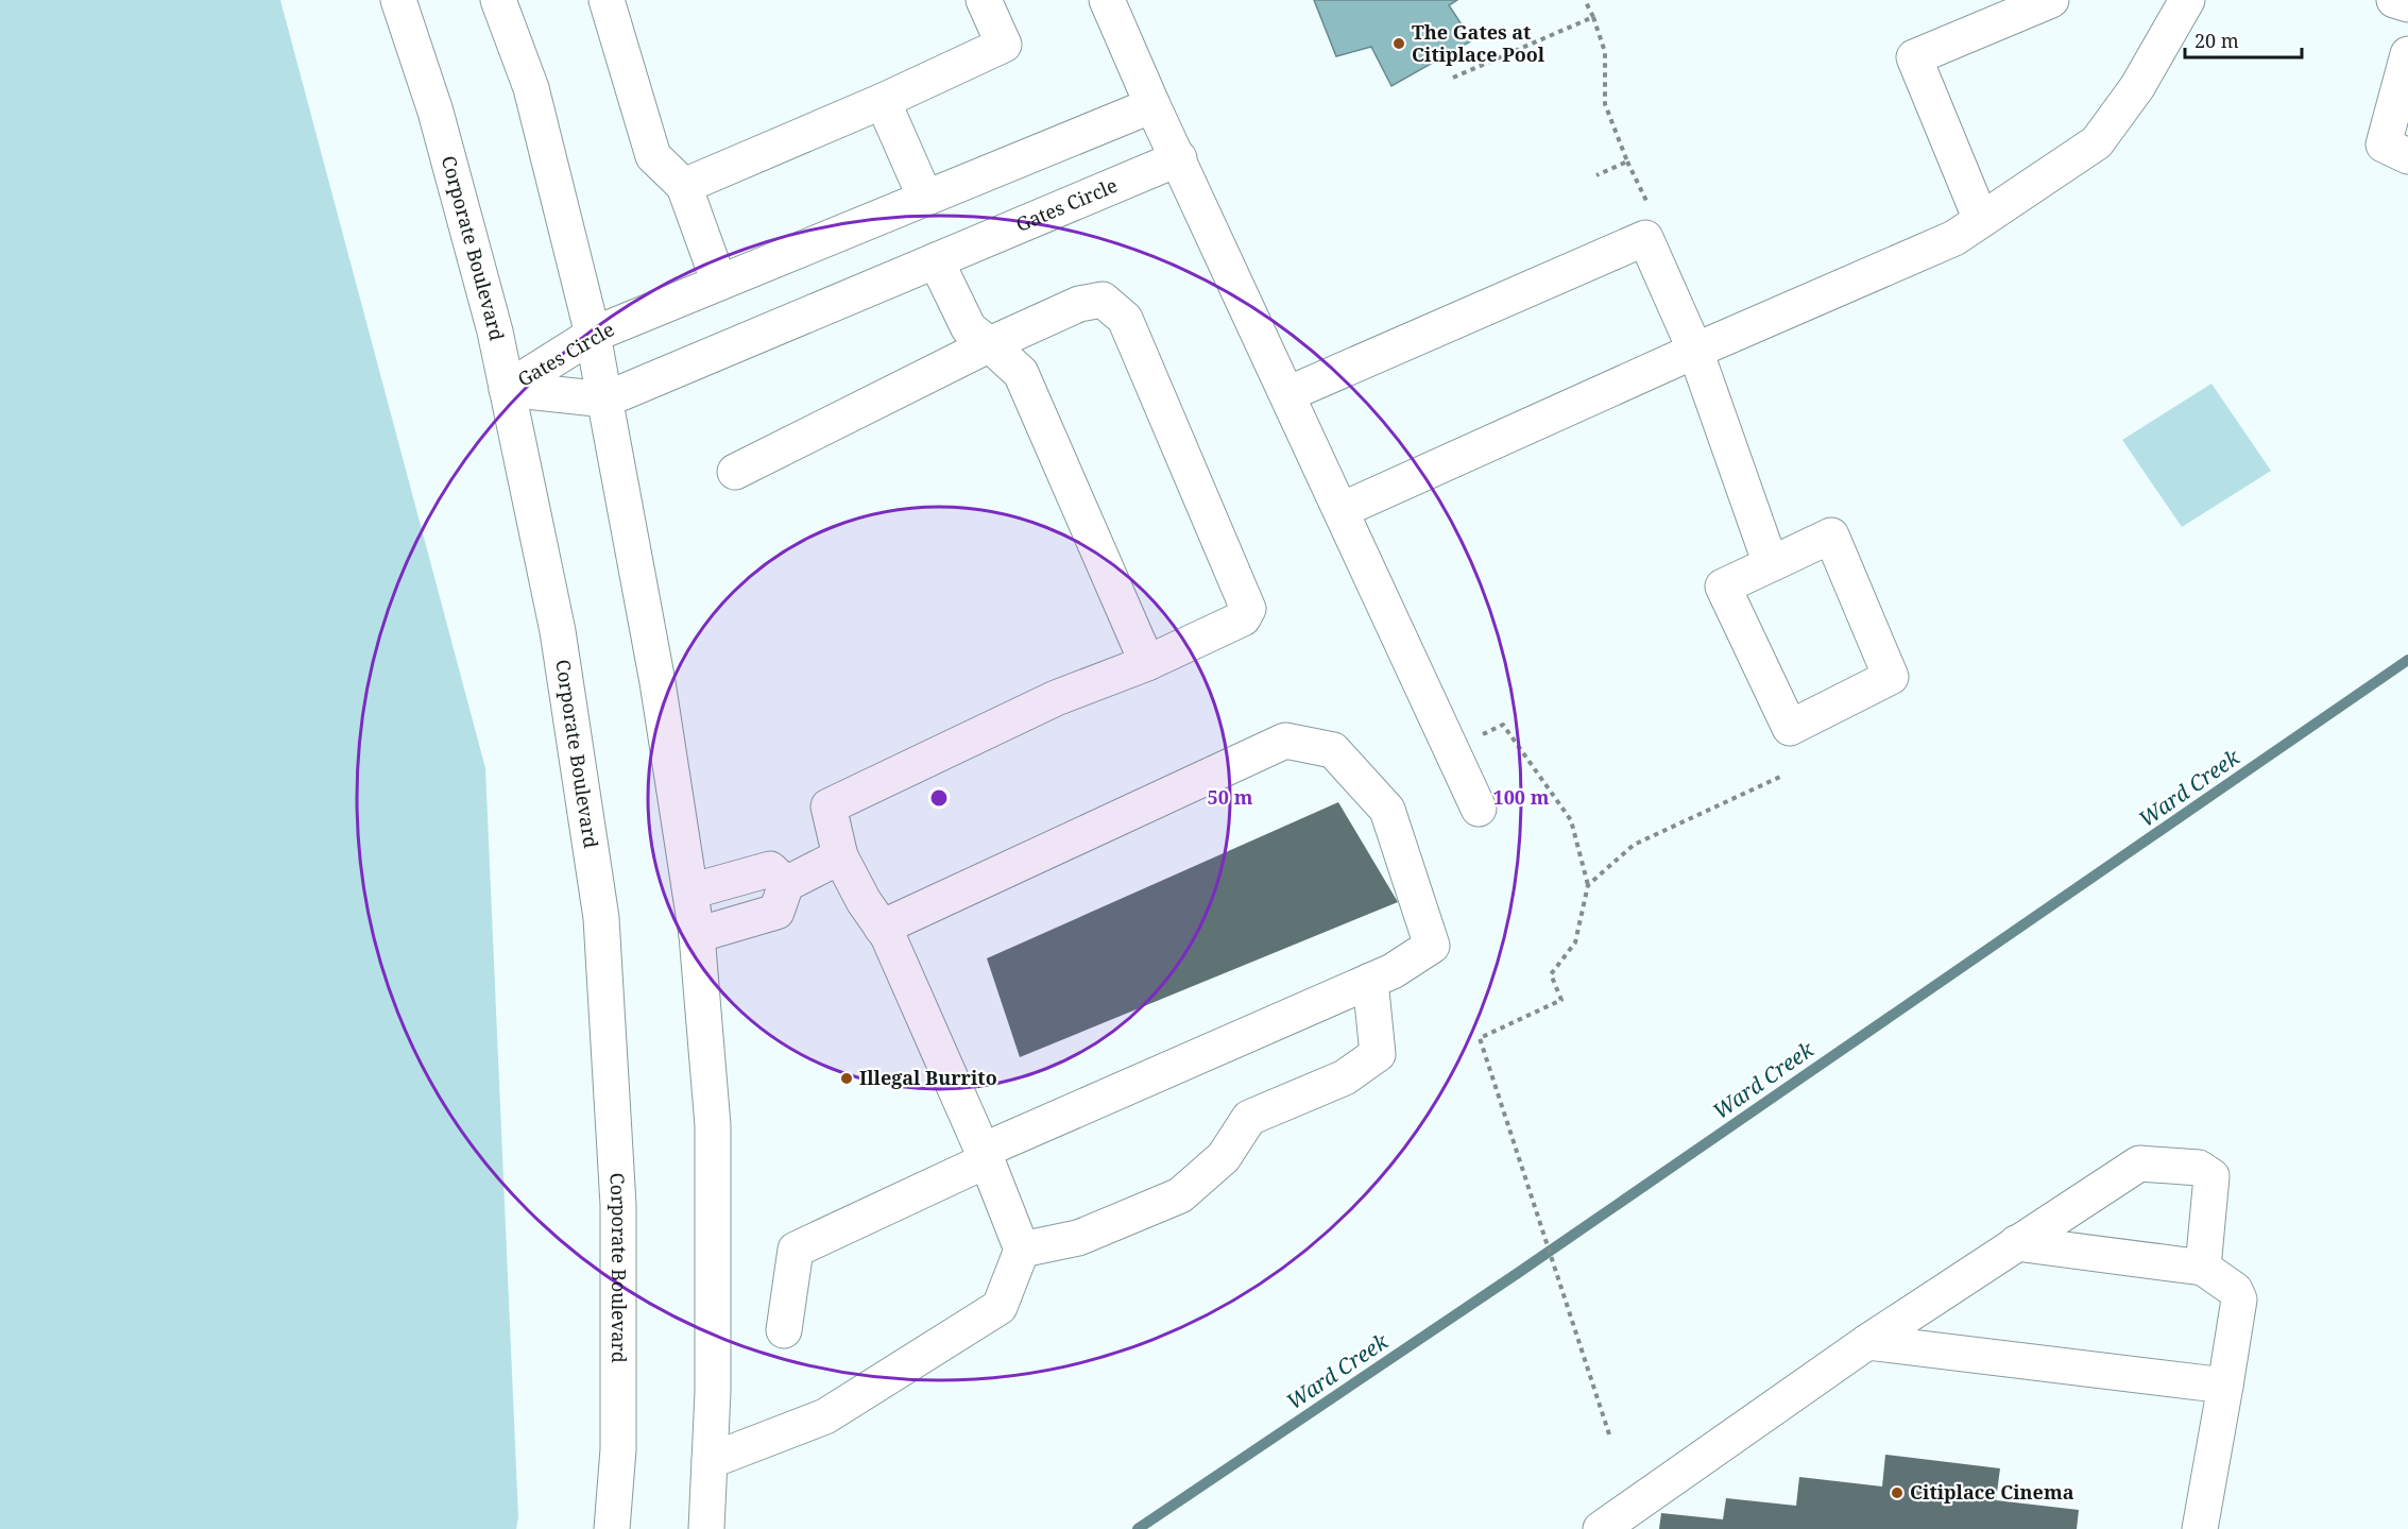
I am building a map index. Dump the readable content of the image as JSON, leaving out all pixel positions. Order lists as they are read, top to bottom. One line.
{"streets":{"street":["Gates Circle","Corporate Boulevard"]},"crossings":[["Gates Circle","Corporate Boulevard"]],"water":["Ward Creek"],"places":["The Gates at Citiplace Pool","Illegal Burrito","Citiplace Cinema"],"scale_bar":"20 m","rings":["50 m","100 m"]}
